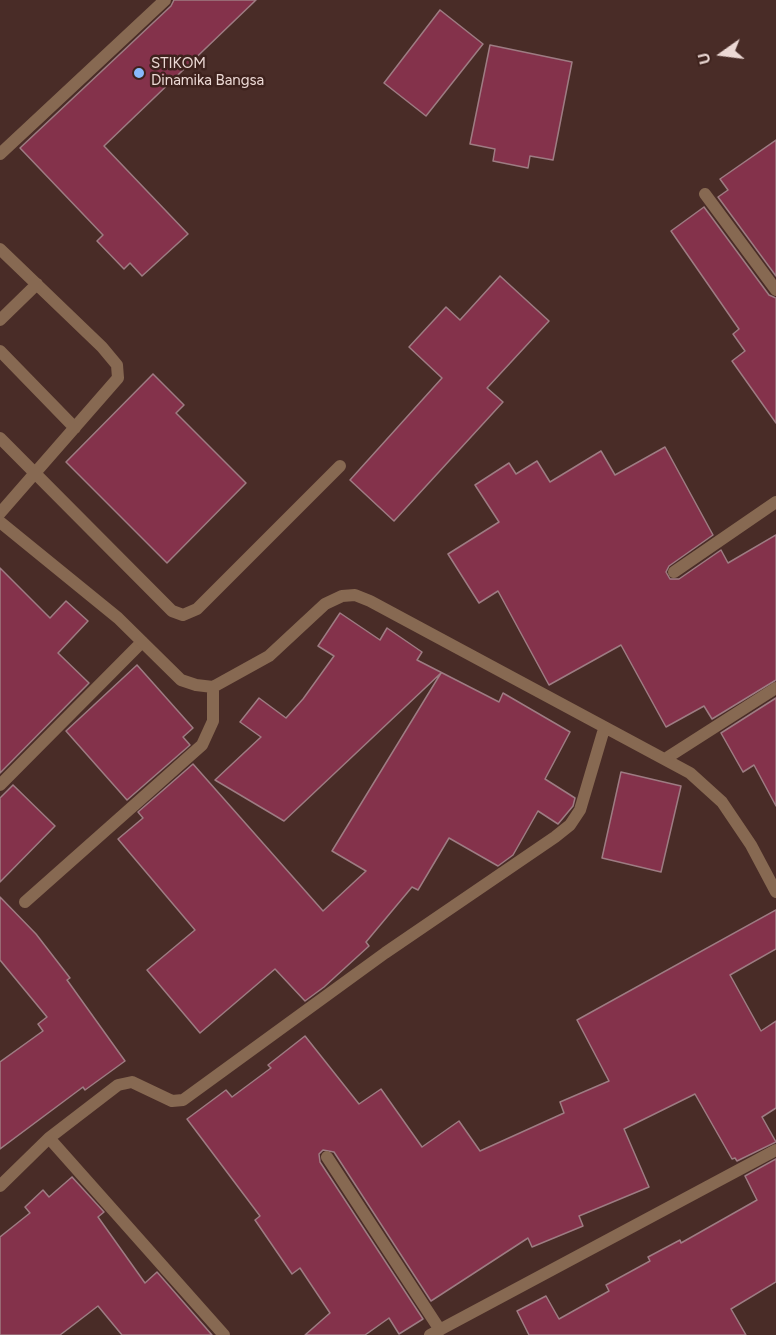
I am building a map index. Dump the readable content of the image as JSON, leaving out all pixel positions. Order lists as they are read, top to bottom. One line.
{"places":["STIKOM Dinamika Bangsa"],"north":"left"}
